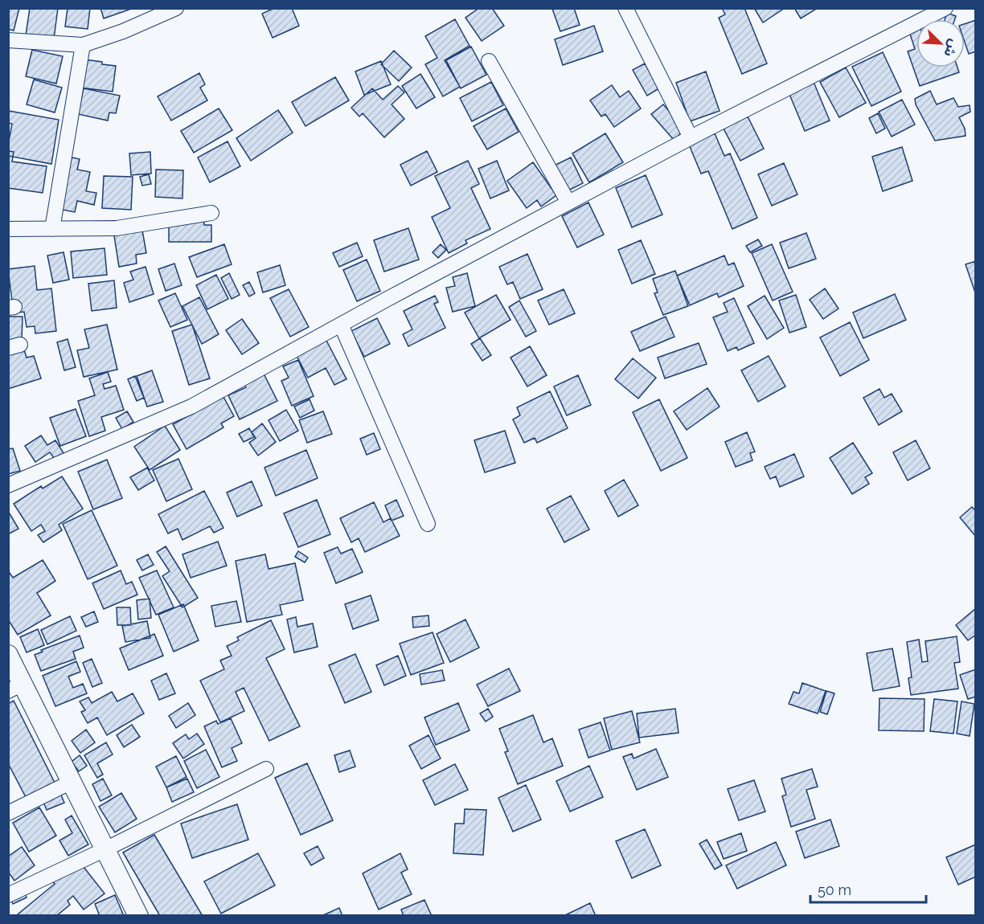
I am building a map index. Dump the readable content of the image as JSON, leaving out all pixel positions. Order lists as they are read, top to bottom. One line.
{"scale_bar":"50 m","north":"bottom right"}
